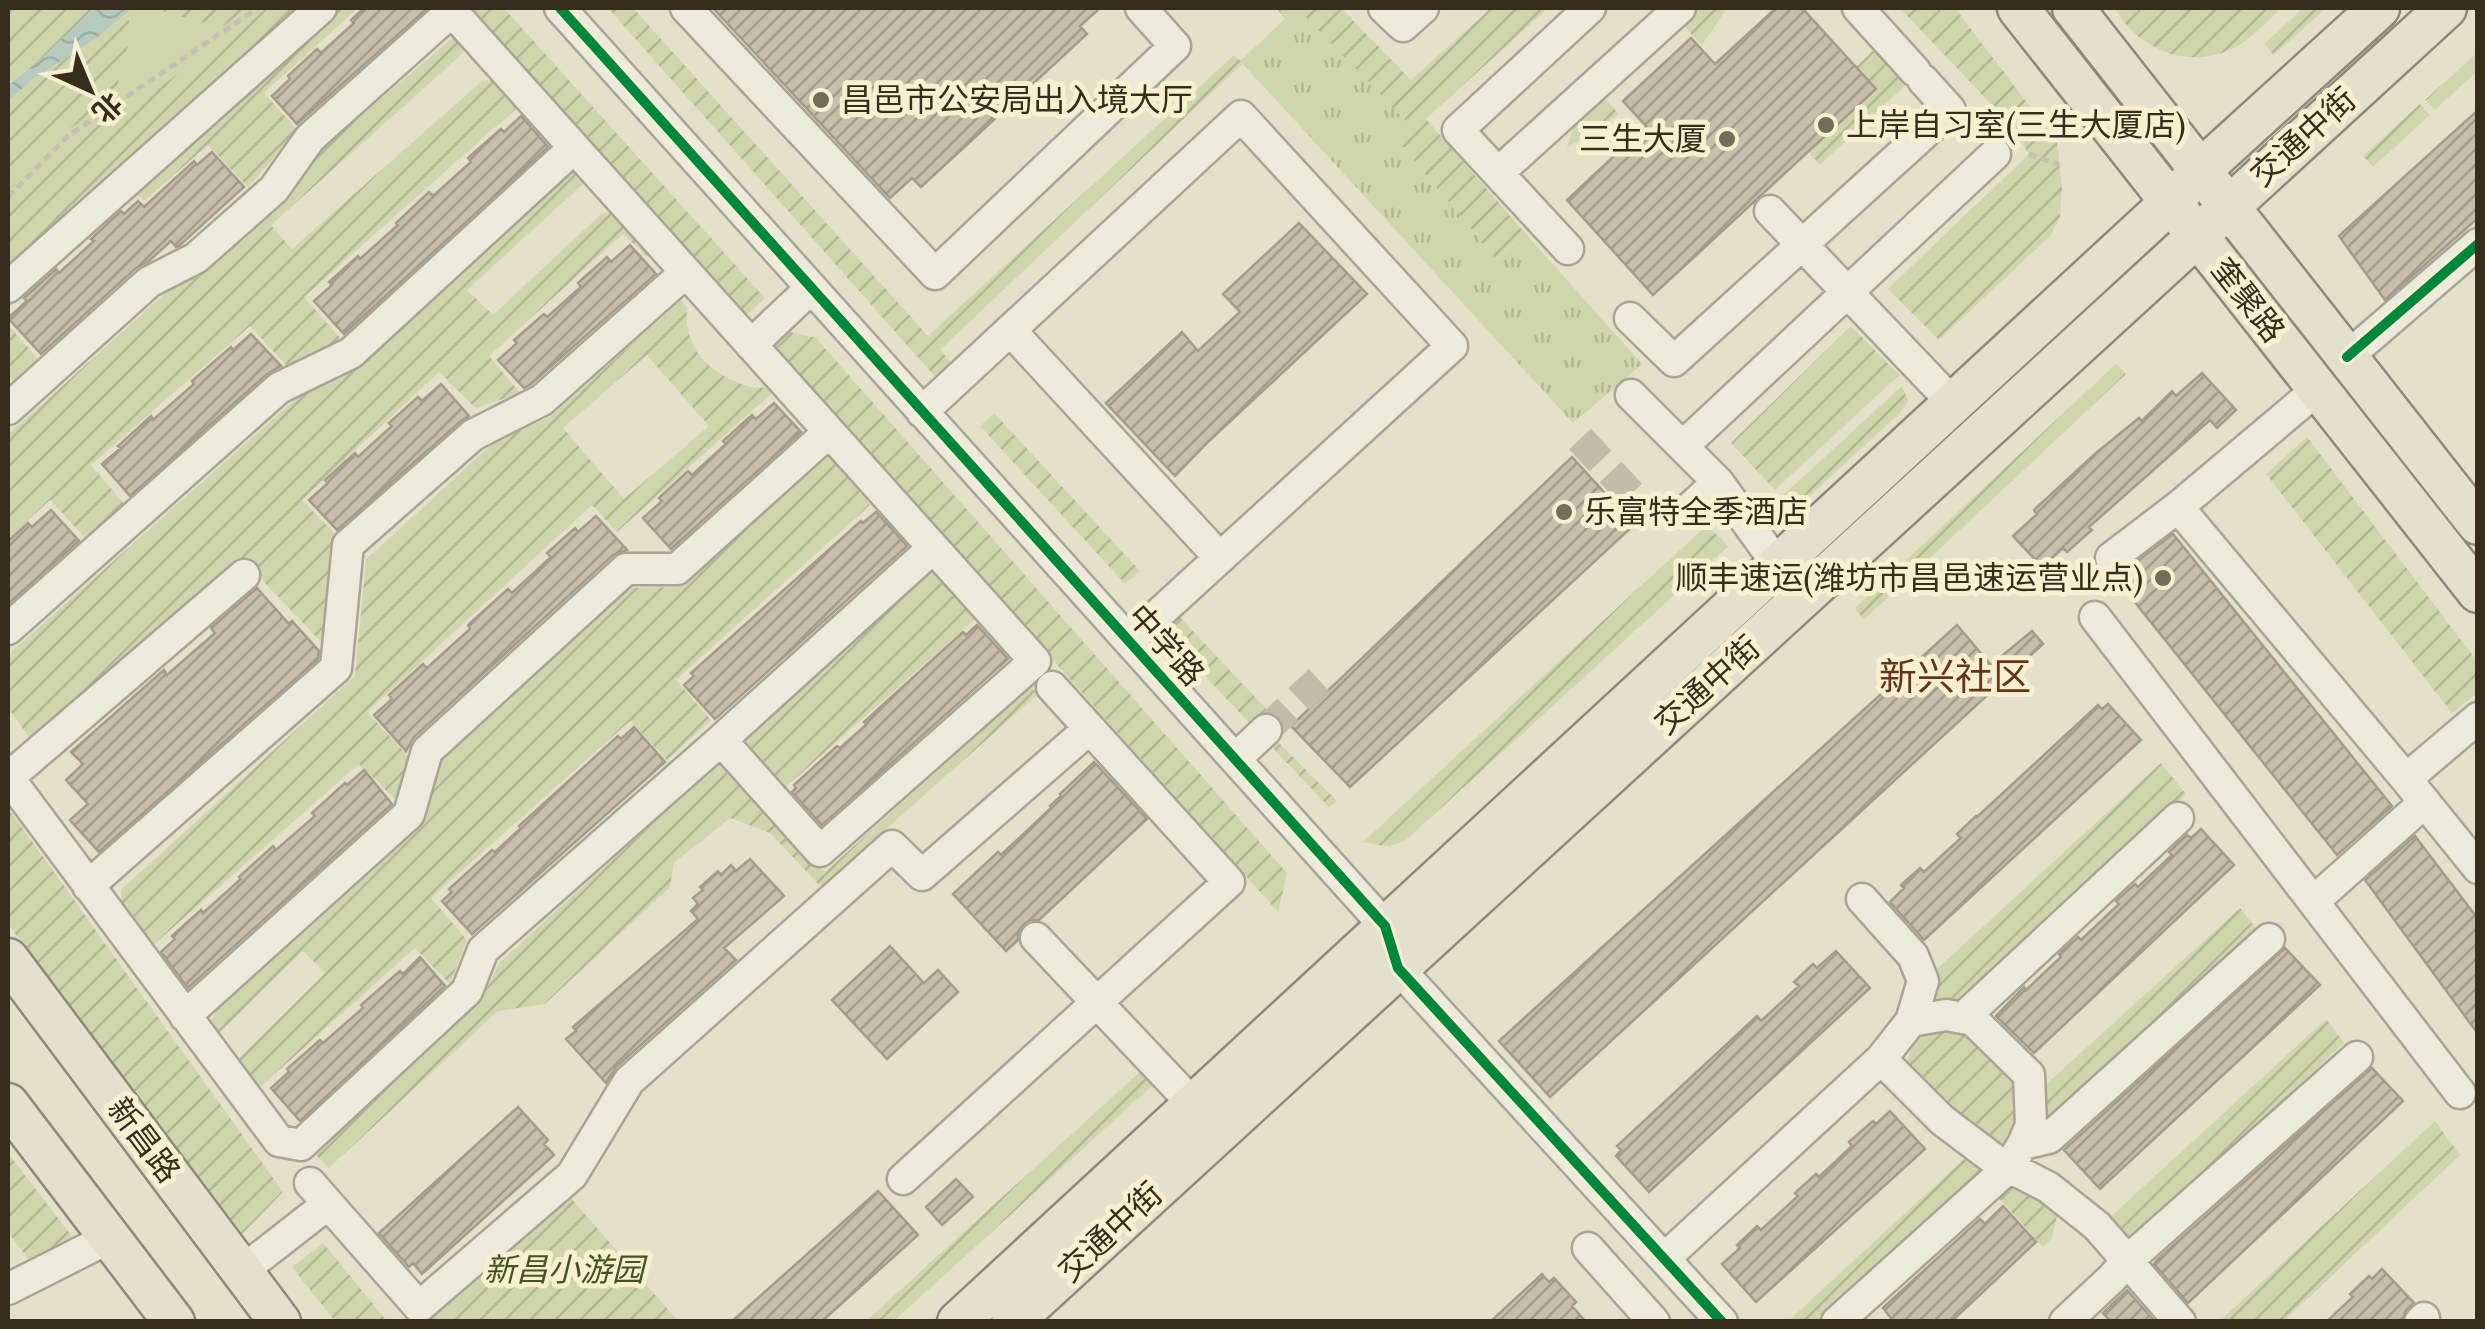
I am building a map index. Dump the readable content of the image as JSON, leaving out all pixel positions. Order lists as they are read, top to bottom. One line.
{"streets":{"main road":["交通中街","奎聚路","新昌路"],"street":["中学路"]},"crossings":[["交通中街","奎聚路"],["交通中街","中学路"]],"districts":["新兴社区"],"parks":["新昌小游园"],"places":["昌邑市公安局出入境大厅","上岸自习室(三生大厦店)","三生大厦","乐富特全季酒店","顺丰速运(潍坊市昌邑速运营业点)"],"north":"bottom right"}
